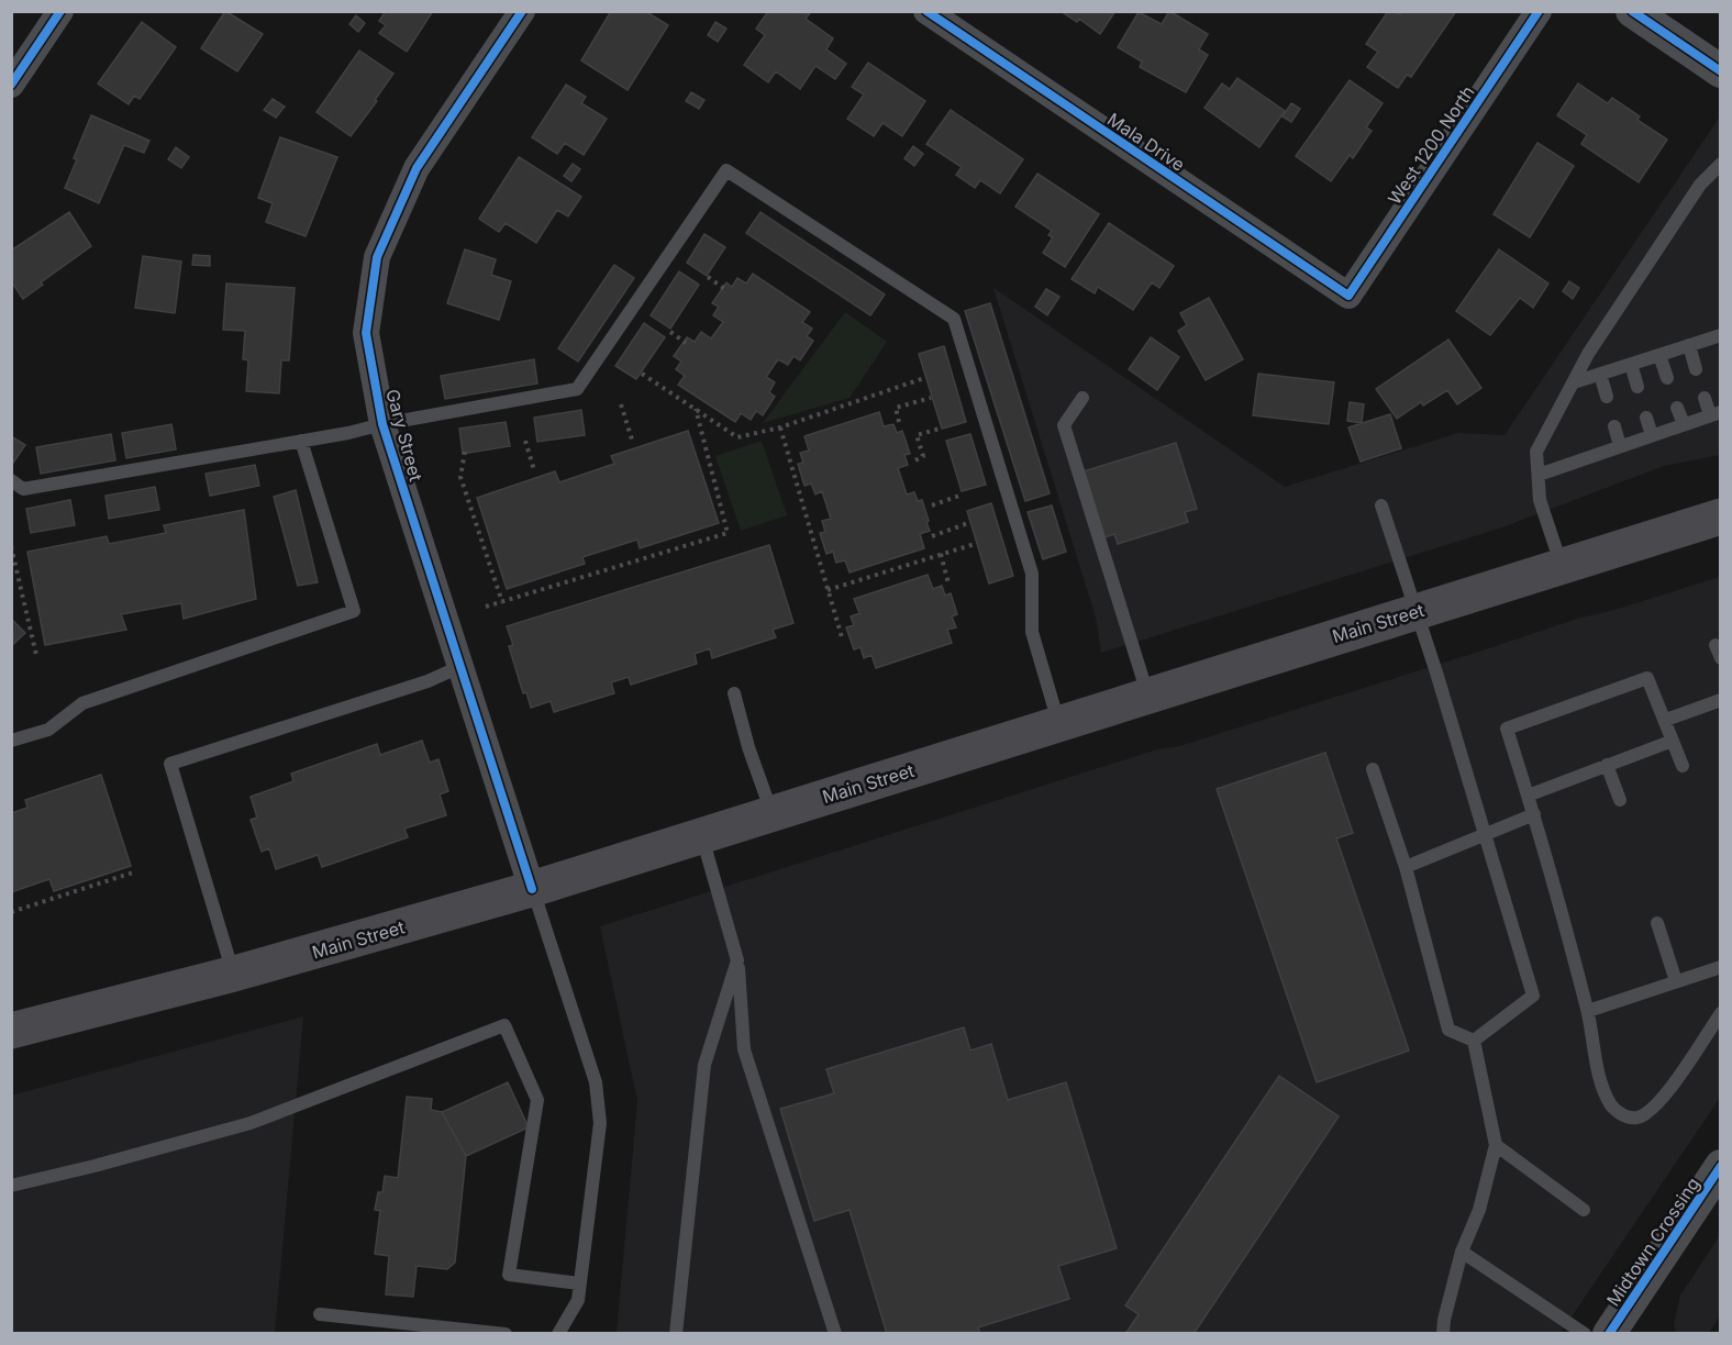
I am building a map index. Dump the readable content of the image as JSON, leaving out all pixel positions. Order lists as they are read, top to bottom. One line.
{"streets":{"main road":["Main Street"],"street":["Mala Drive","West 1200 North","Gary Street","Midtown Crossing"]},"crossings":[["Mala Drive","West 1200 North"],["Gary Street","Main Street"]]}
